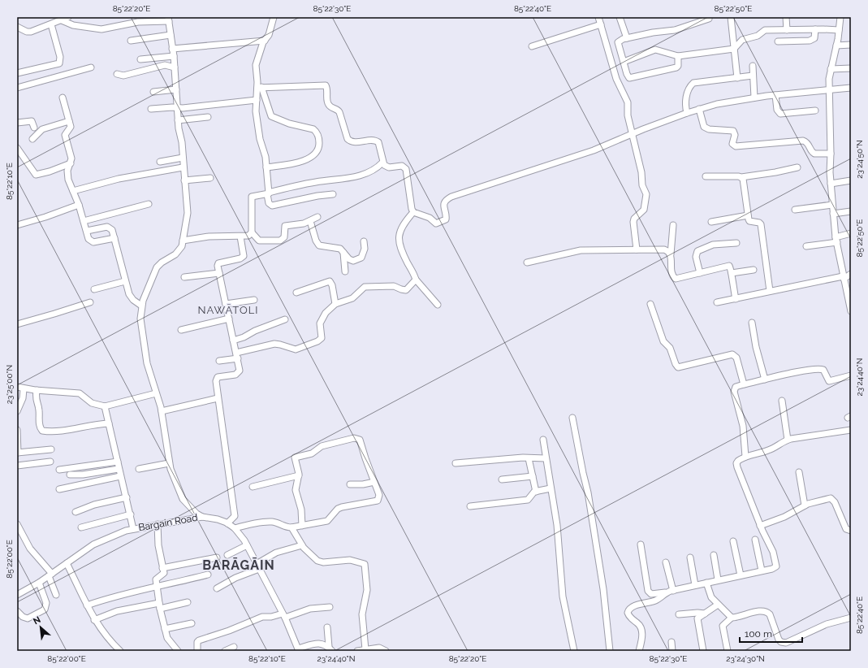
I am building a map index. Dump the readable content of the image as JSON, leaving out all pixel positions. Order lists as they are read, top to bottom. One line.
{"streets":{"street":["Bargain Road"]},"districts":["NAWĀTOLI","BARĀGĀIN"],"scale_bar":"100 m","north":"top left","coordinates":["85°22'20\"E","85°22'30\"E","85°22'40\"E","85°22'50\"E","23°24'50\"N","85°22'10\"E","23°24'40\"N","23°25'00\"N","85°22'00\"E","23°24'30\"N"]}
